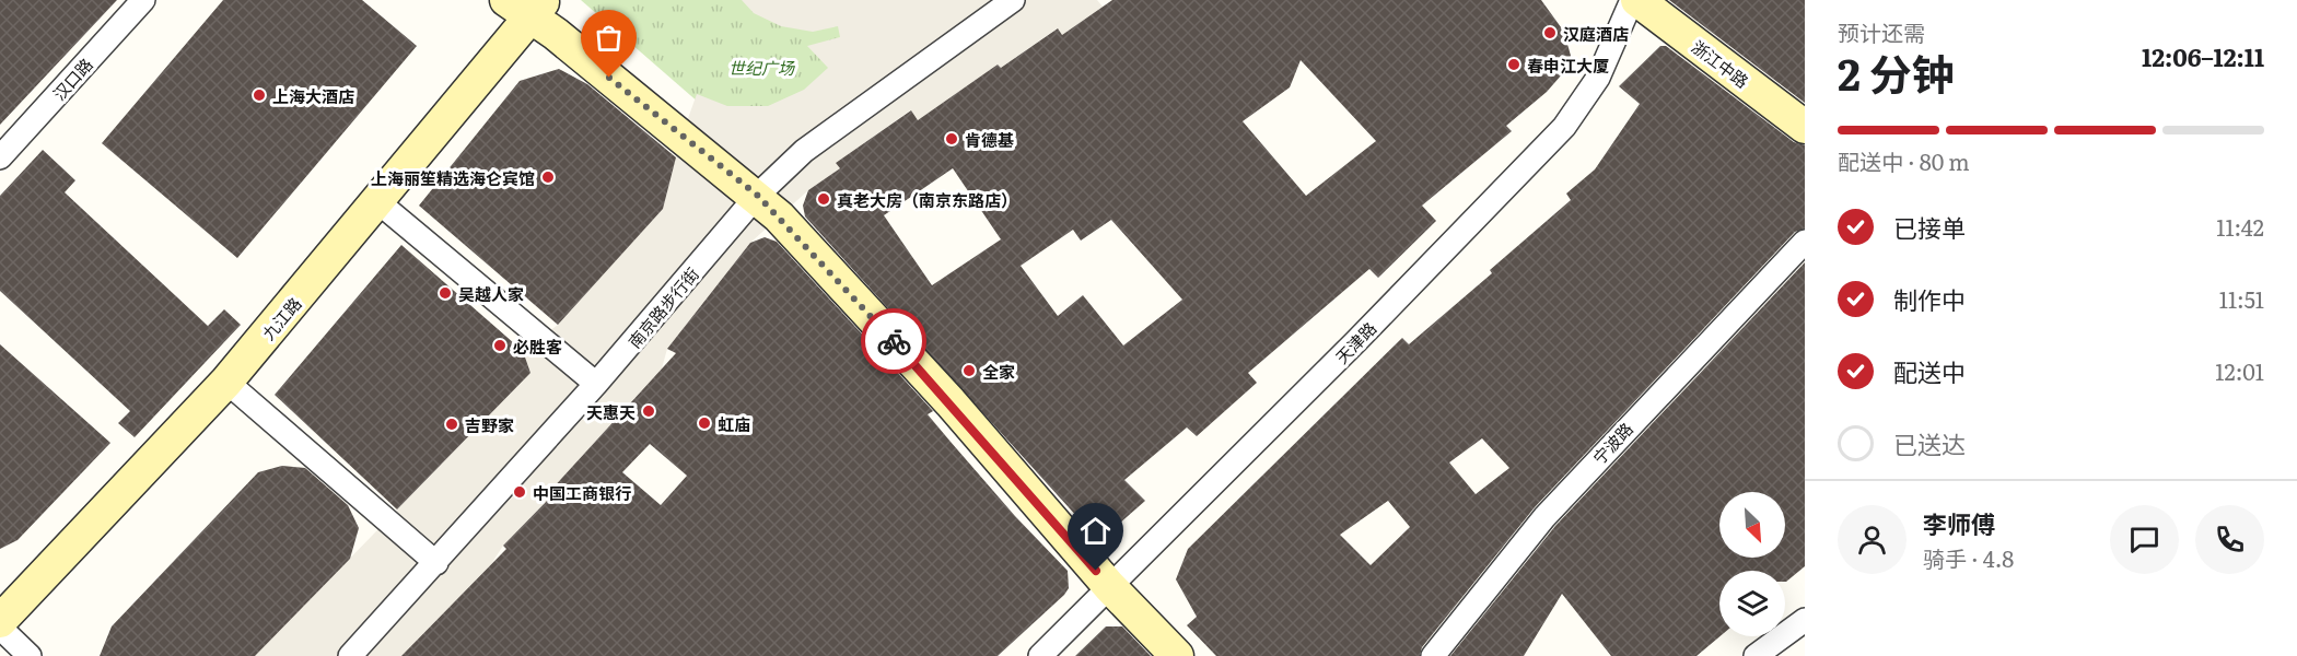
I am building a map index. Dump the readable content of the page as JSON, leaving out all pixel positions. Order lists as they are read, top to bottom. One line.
{"streets":{"street":["浙江中路","汉口路","南京路步行街","九江路","天津路","宁波路"]},"parks":["世纪广场"],"places":["汉庭酒店","春申江大厦","上海大酒店","肯德基","上海丽笙精选海仑宾馆","真老大房（南京东路店）","吴越人家","必胜客","全家","天惠天","虹庙","吉野家","中国工商银行"],"north":"bottom right","page":{"heading":["2 分钟","预计还需","12:06–12:11"],"panel":["李师傅","骑手 · 4.8"],"bar":"配送中 · 80 m","list":[["已接单","11:42"],["制作中","11:51"],["配送中","12:01"],"已送达"]}}
